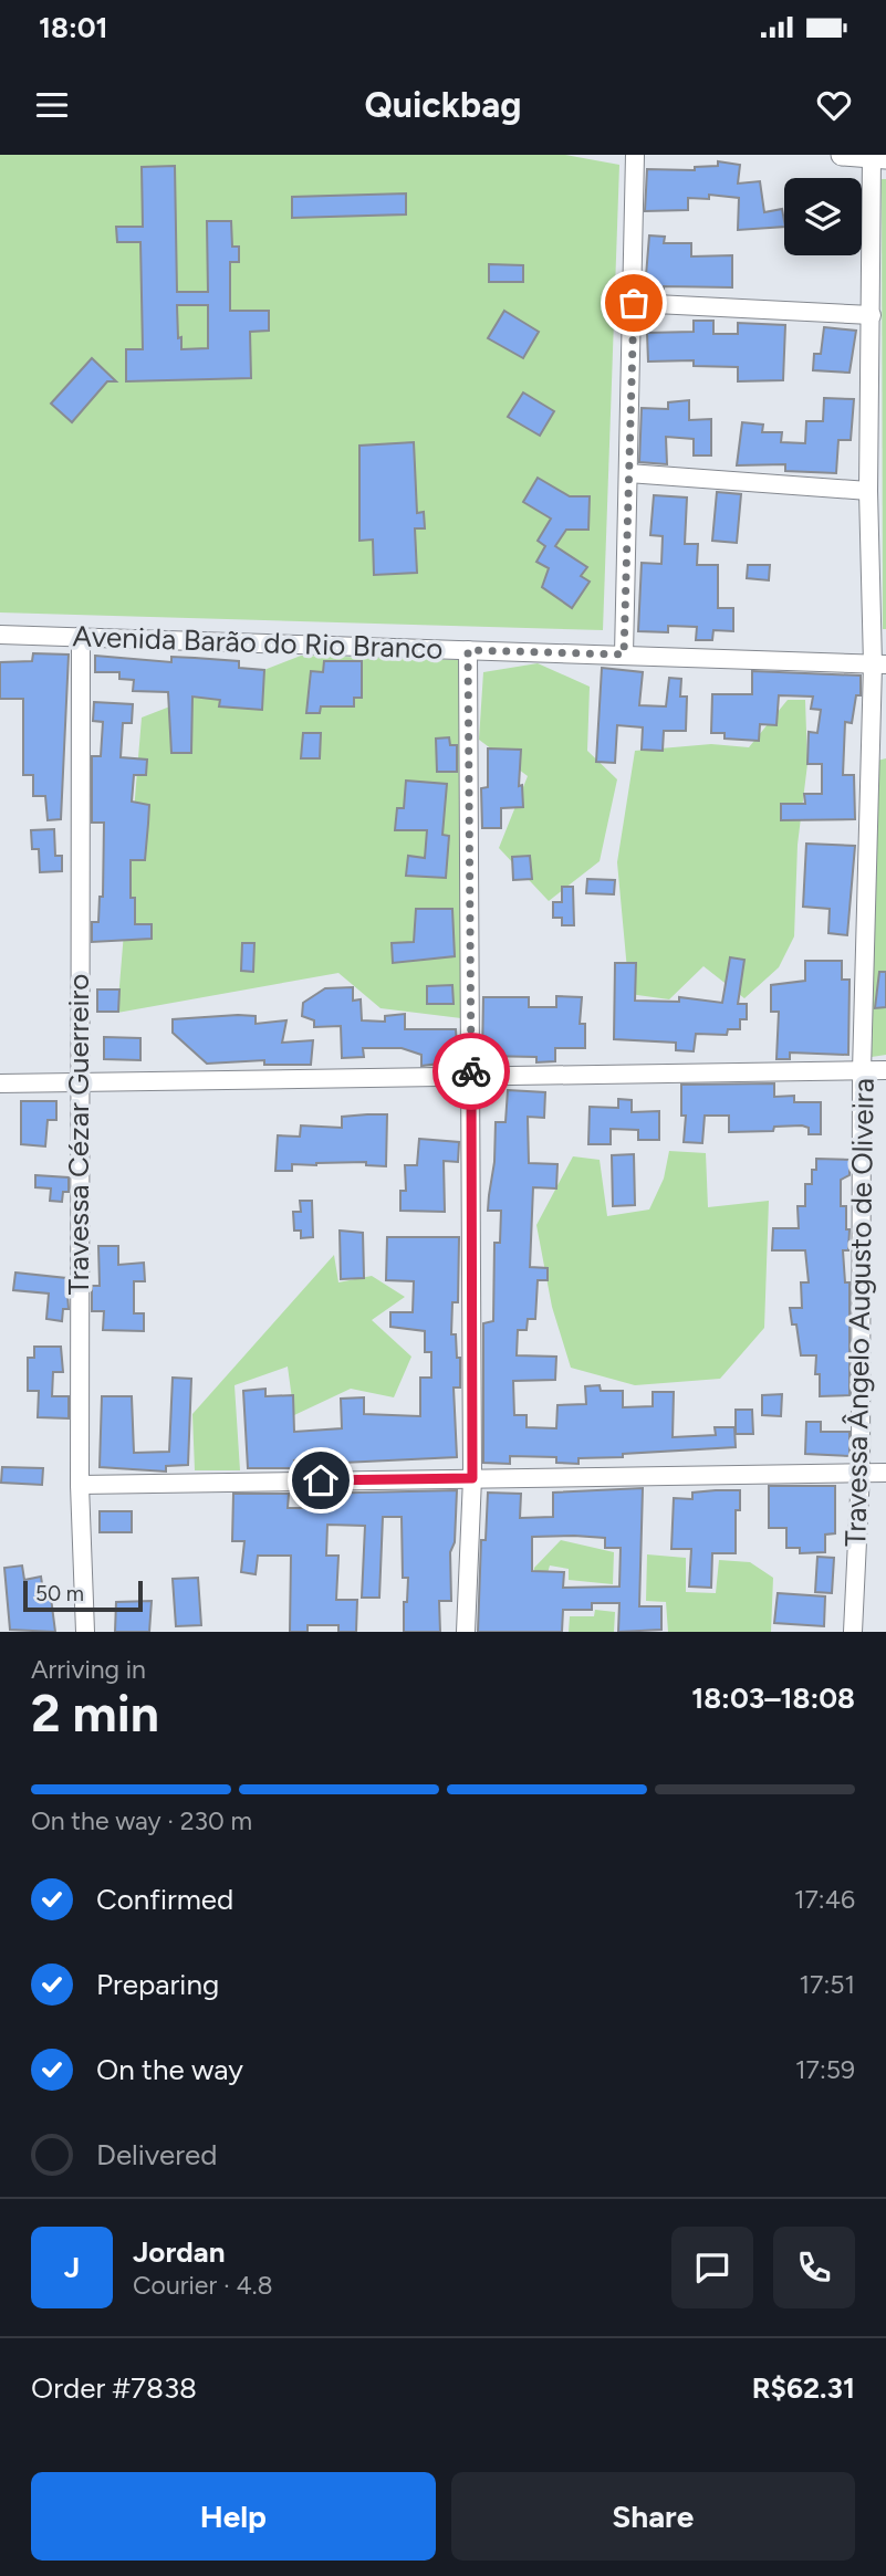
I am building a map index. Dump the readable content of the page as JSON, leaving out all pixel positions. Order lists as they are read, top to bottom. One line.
{"streets":{"street":["Avenida Barão do Rio Branco","Travessa Cézar Guerreiro","Travessa Ângelo Augusto de Oliveira"]},"crossings":[["Avenida Barão do Rio Branco","Travessa Cézar Guerreiro"],["Avenida Barão do Rio Branco","Travessa Ângelo Augusto de Oliveira"]],"scale_bar":"50 m","page":{"status":"18:01","header":"Quickbag","scale":"50 m","heading":["2 min","Arriving in","18:03–18:08"],"panel":["Jordan","Courier · 4.8","Order #7838","R$62.31"],"bar":"On the way · 230 m","list":[["Confirmed","17:46"],["Preparing","17:51"],["On the way","17:59"],"Delivered"],"round":"J","buttons":["Help","Share"]}}
